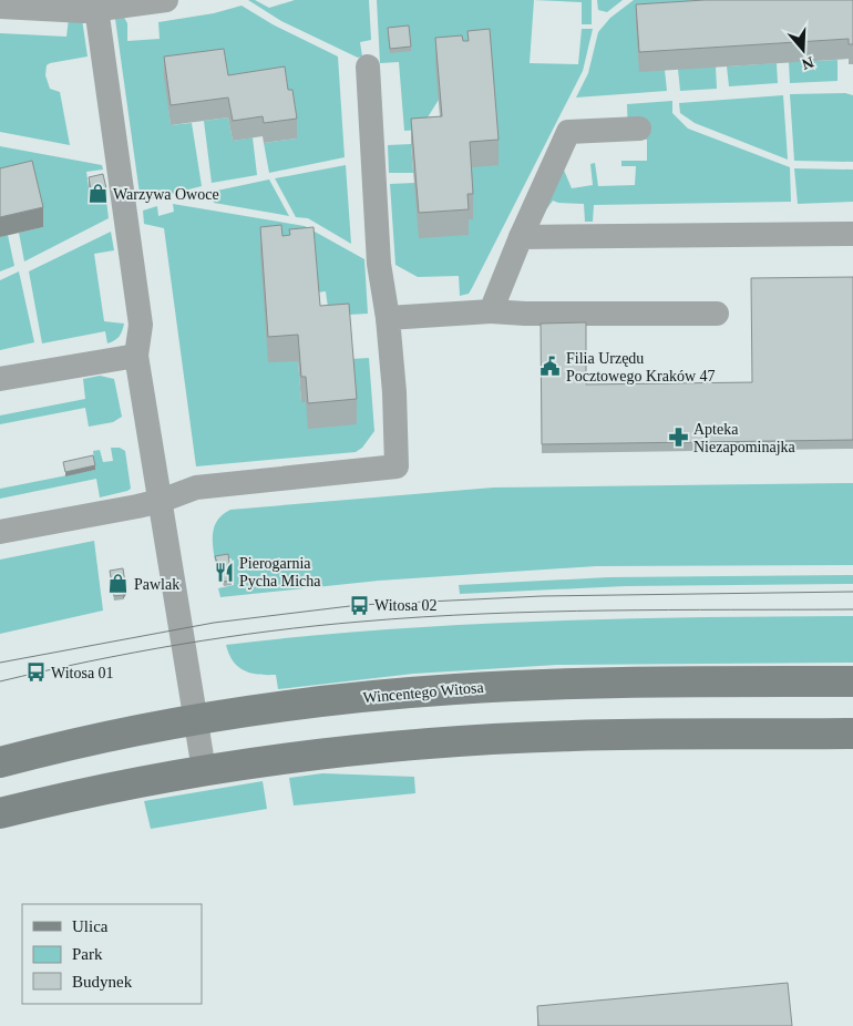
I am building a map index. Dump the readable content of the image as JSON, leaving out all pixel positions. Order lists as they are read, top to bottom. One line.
{"streets":{"main road":["Wincentego Witosa"]},"places":{"shop":["Warzywa Owoce","Pawlak"],"public building":["Filia Urzędu Pocztowego Kraków 47"],"pharmacy":["Apteka Niezapominajka"],"restaurant":["Pierogarnia Pycha Micha"],"bus stop":["Witosa 02","Witosa 01"]},"legend":["Ulica","Park","Budynek"],"north":"bottom"}
